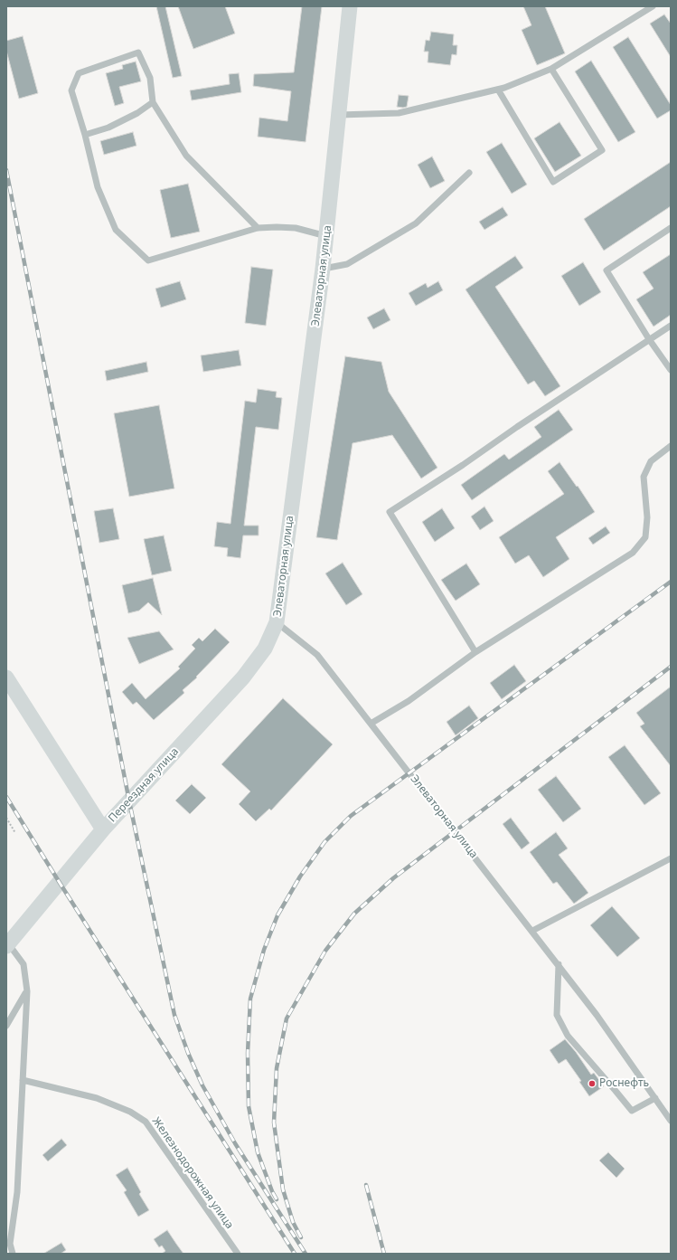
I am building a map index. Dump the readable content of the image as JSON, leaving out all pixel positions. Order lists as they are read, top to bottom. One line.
{"streets":{"main road":["Элеваторная улица","Переездная улица"],"street":["Железнодорожная улица"]},"crossings":[["Элеваторная улица","Переездная улица"]],"places":["Роснефть"]}
